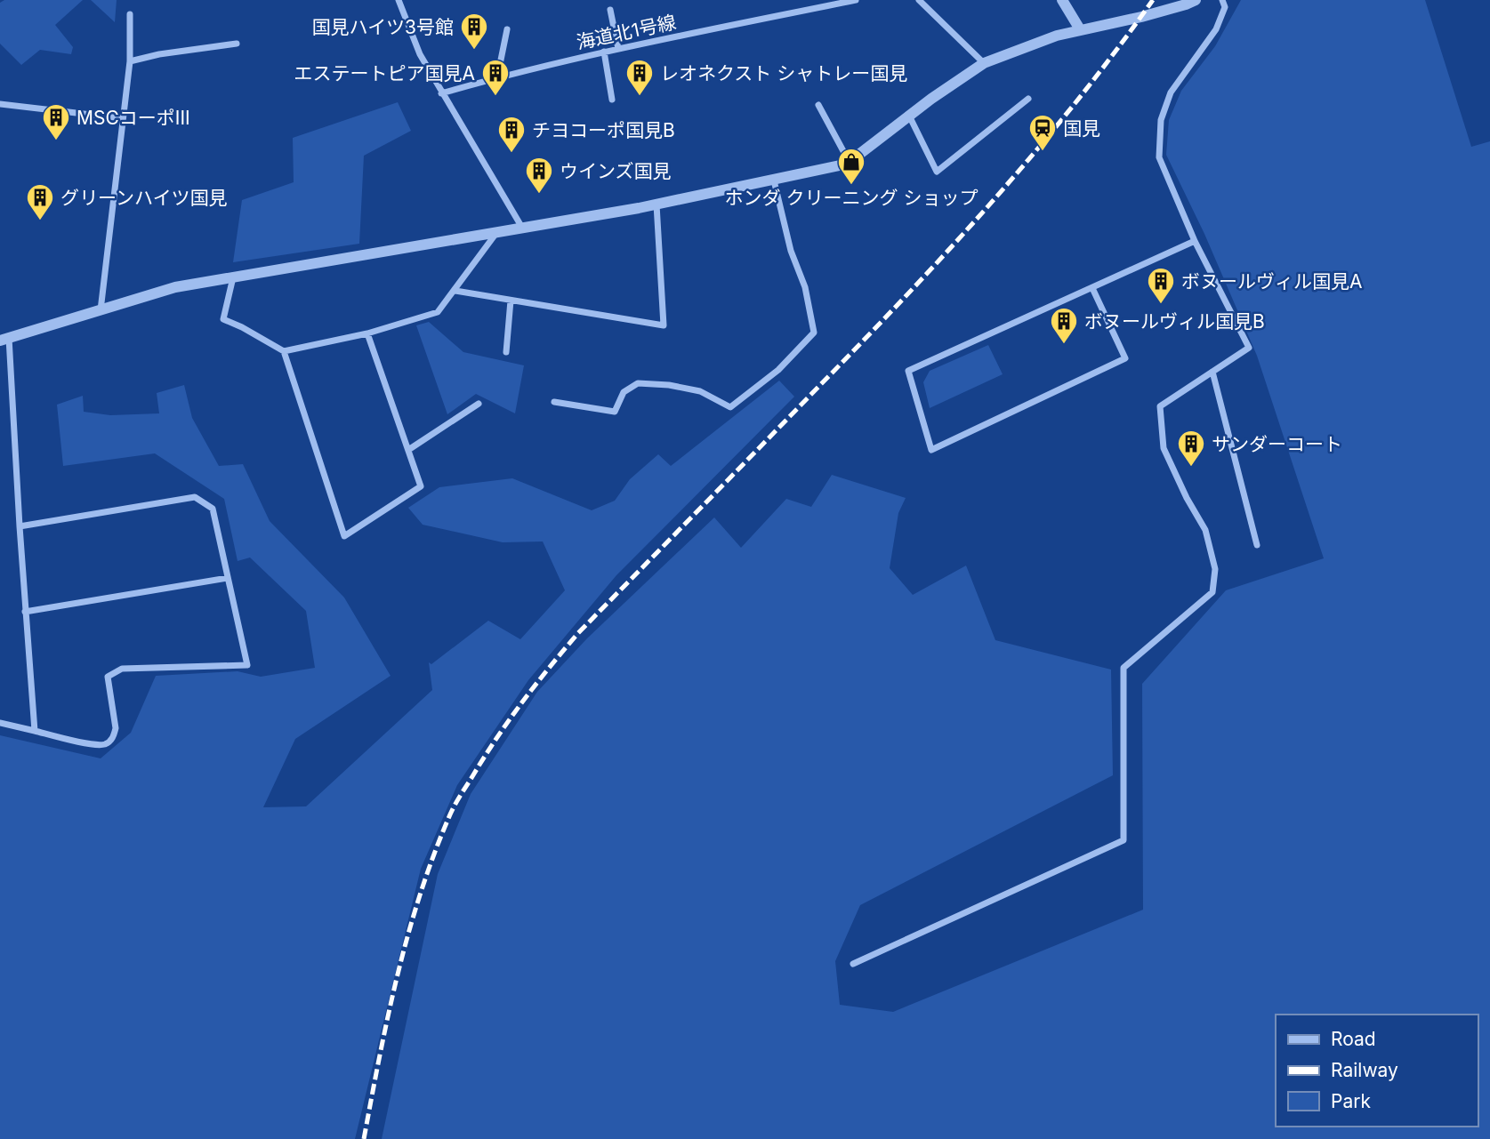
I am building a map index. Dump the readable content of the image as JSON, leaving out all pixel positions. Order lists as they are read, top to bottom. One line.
{"streets":{"street":["海道北1号線"]},"places":{"building":["国見ハイツ3号館","エステートピア国見A","レオネクスト シャトレー国見","MSCコーポIII","チヨコーポ国見B","ウインズ国見","グリーンハイツ国見","ボヌールヴィル国見A","ボヌールヴィル国見B","サンダーコート"],"station":["国見"],"shop":["ホンダ クリーニング ショップ"]},"legend":["Road","Railway","Park"]}
